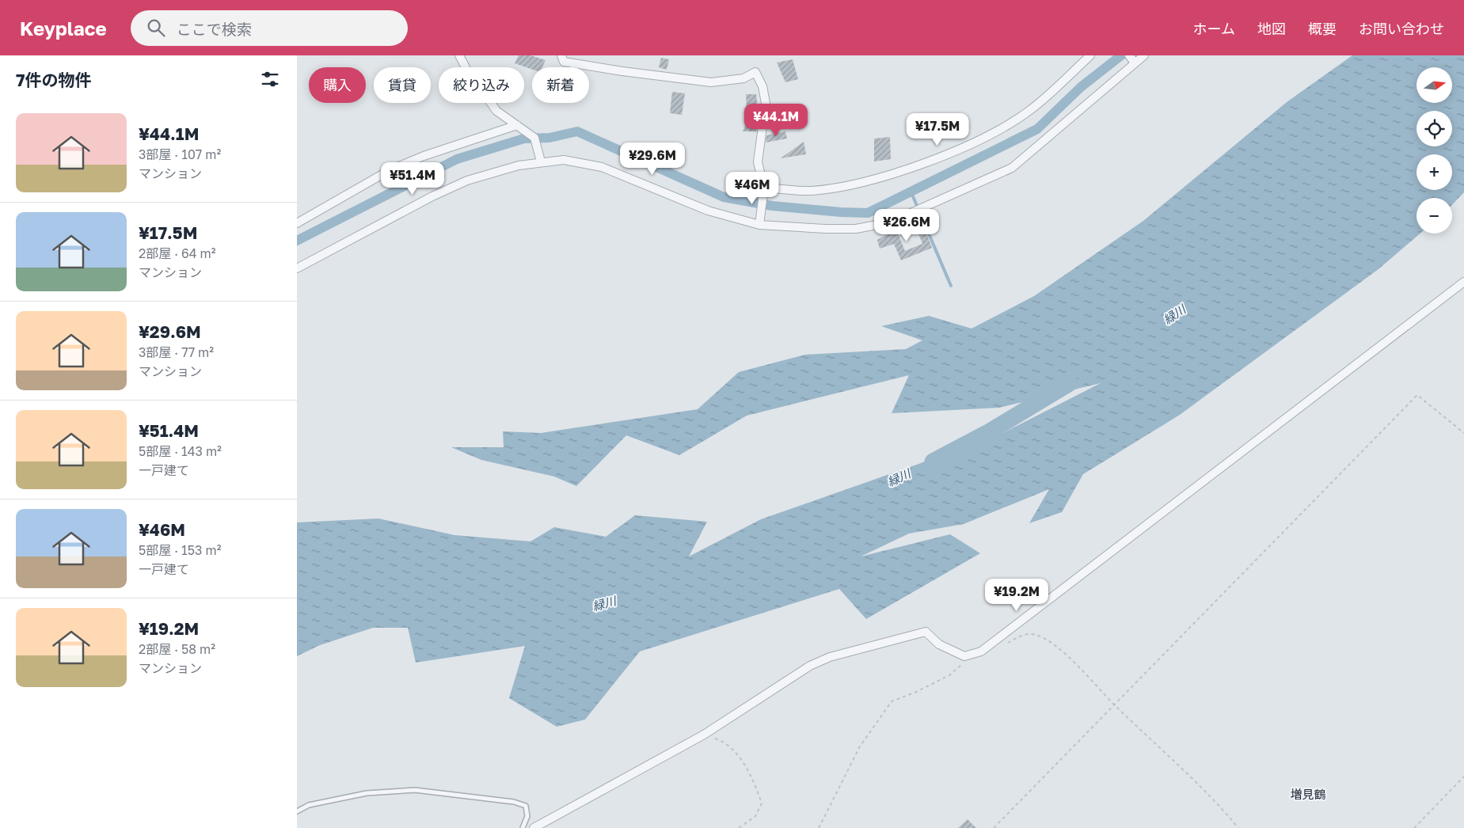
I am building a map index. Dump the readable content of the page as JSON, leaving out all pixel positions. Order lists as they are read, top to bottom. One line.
{"districts":["増見鶴"],"water":["緑川"],"north":"right","page":{"header":"Keyplace","search":"ここで検索","nav":["ホーム","地図","概要","お問い合わせ"],"heading":"7件の物件","map_buttons":["+","−"],"chip":["購入","賃貸","絞り込み","新着"],"list":[{"name":"¥44.1M","note":"3部屋 · 107 m² · マンション"},{"name":"¥17.5M","note":"2部屋 · 64 m² · マンション"},{"name":"¥29.6M","note":"3部屋 · 77 m² · マンション"},{"name":"¥51.4M","note":"5部屋 · 143 m² · 一戸建て"},{"name":"¥46M","note":"5部屋 · 153 m² · 一戸建て"},{"name":"¥19.2M","note":"2部屋 · 58 m² · マンション"}],"price":["¥44.1M","¥17.5M","¥29.6M","¥51.4M","¥46M","¥26.6M","¥19.2M"]}}
